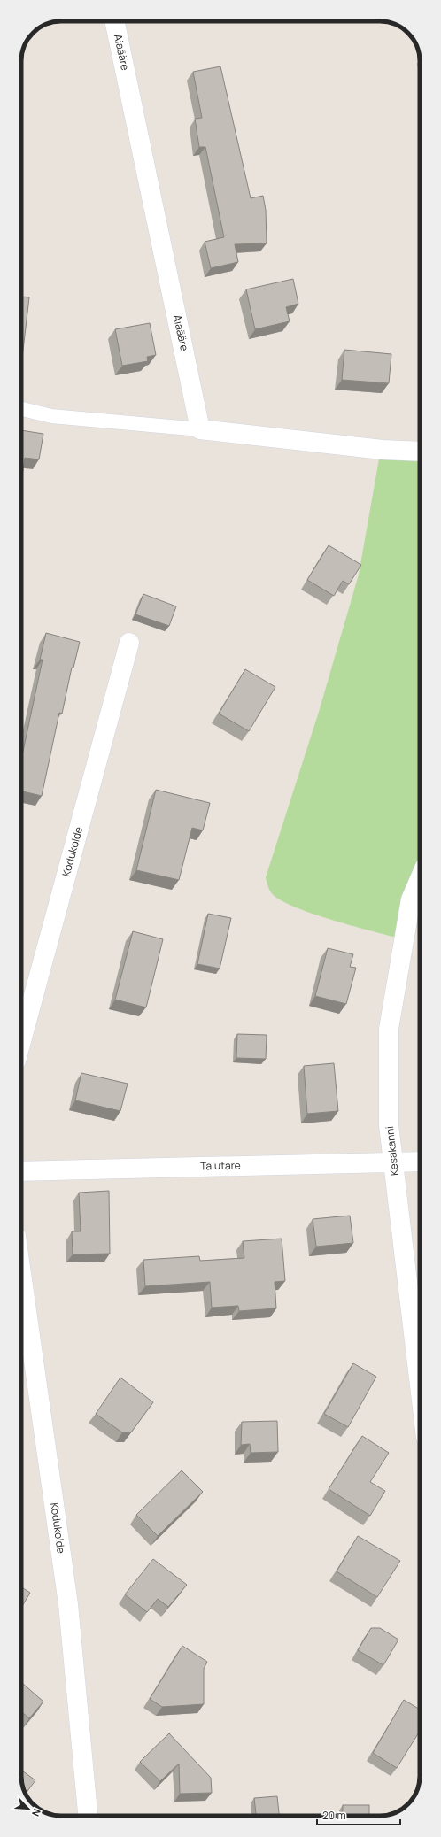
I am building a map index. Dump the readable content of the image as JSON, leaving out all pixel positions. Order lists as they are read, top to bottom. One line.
{"streets":{"street":["Aiaääre","Kodukolde","Kesakanni","Talutare"]},"crossings":[["Kesakanni","Talutare"]],"scale_bar":"20 m","north":"bottom right"}
